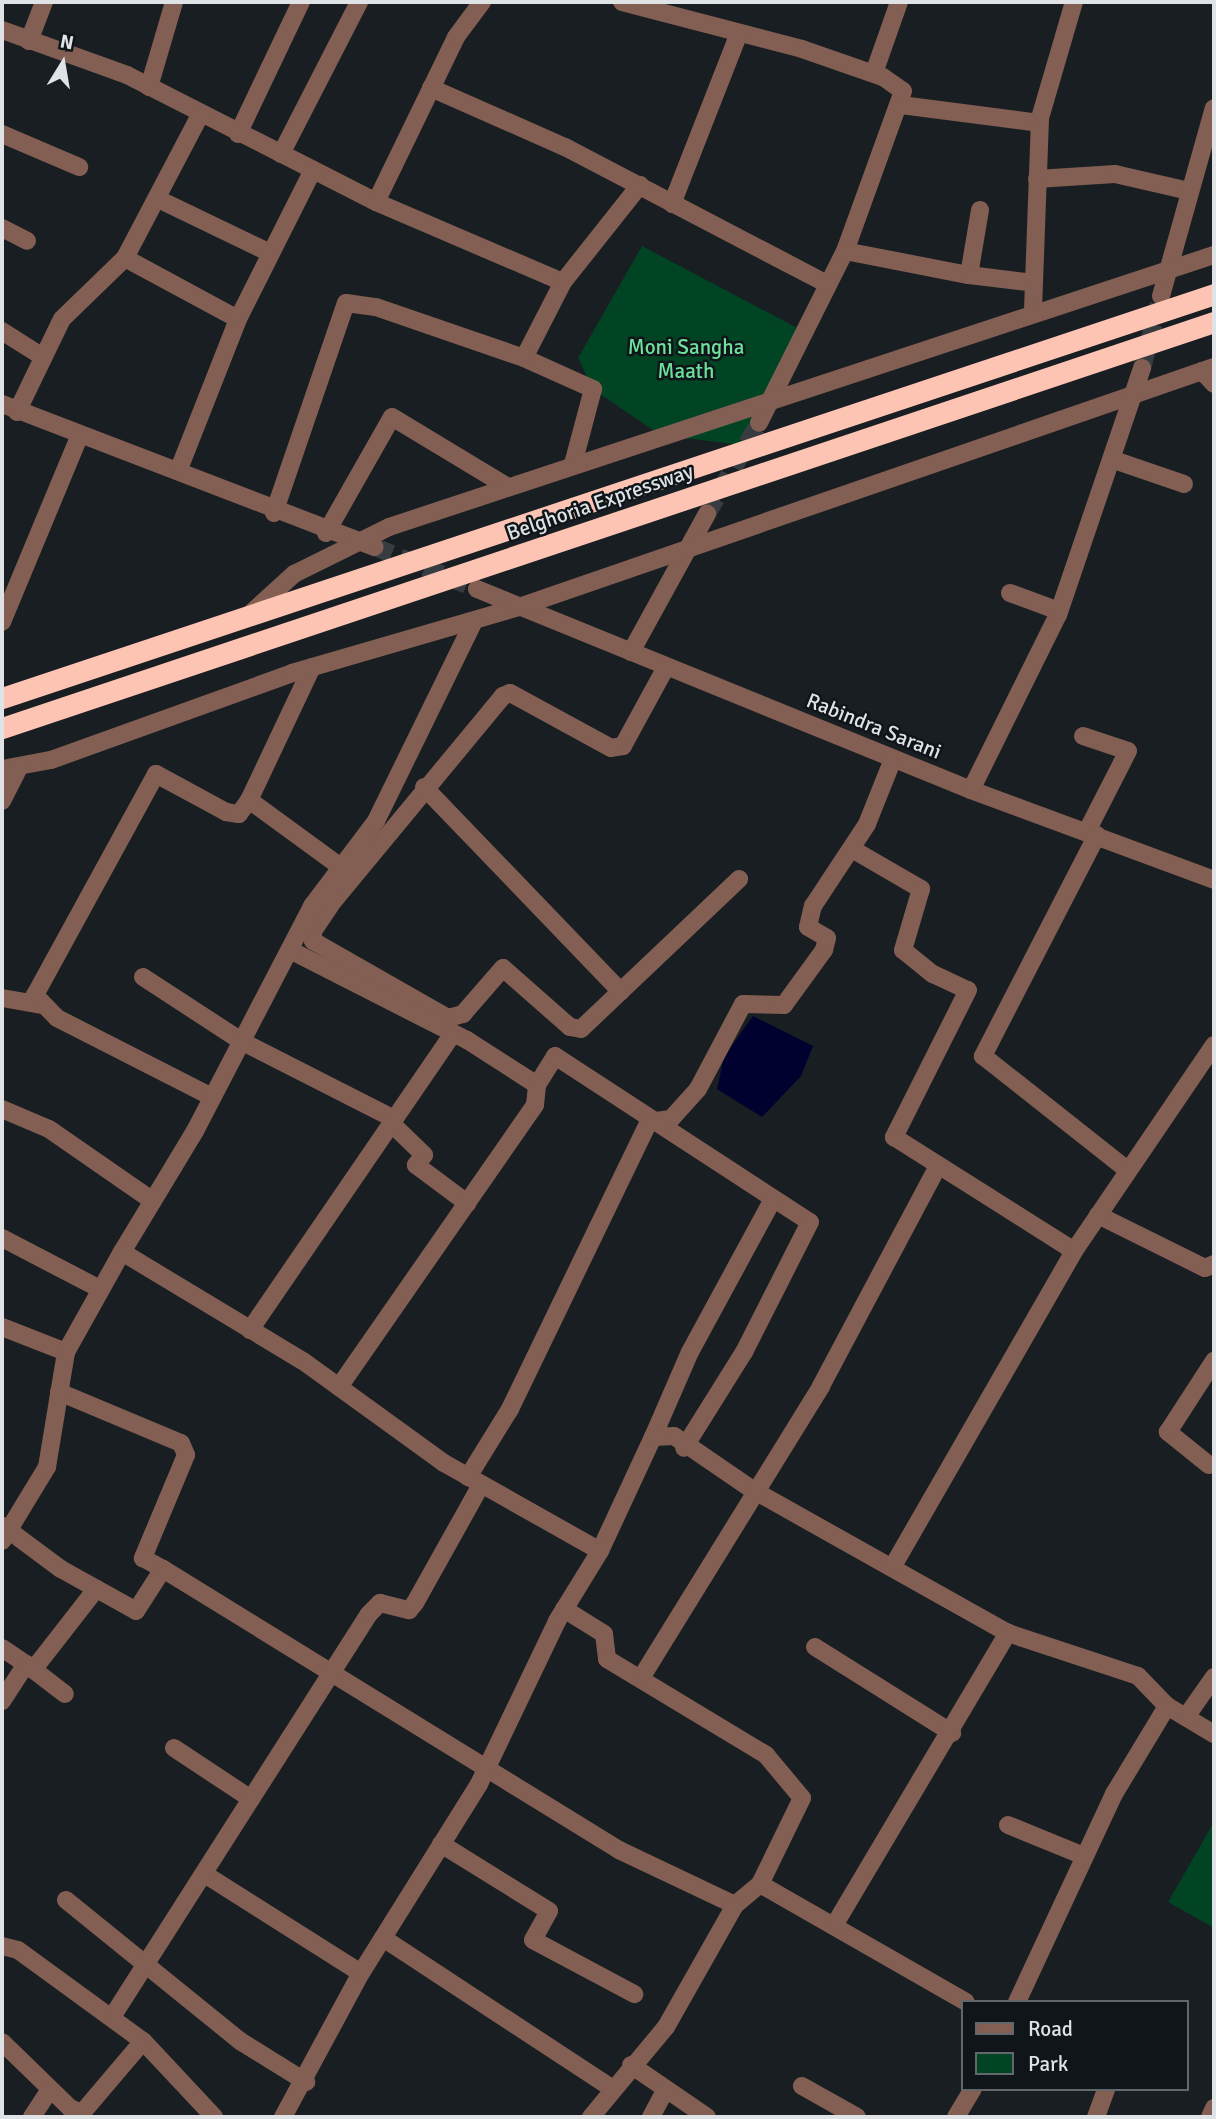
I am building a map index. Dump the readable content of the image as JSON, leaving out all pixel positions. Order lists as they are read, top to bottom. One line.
{"streets":{"highway":["Belghoria Expressway"],"street":["Rabindra Sarani"]},"parks":["Moni Sangha Maath"],"legend":["Road","Park"],"north":"top"}
